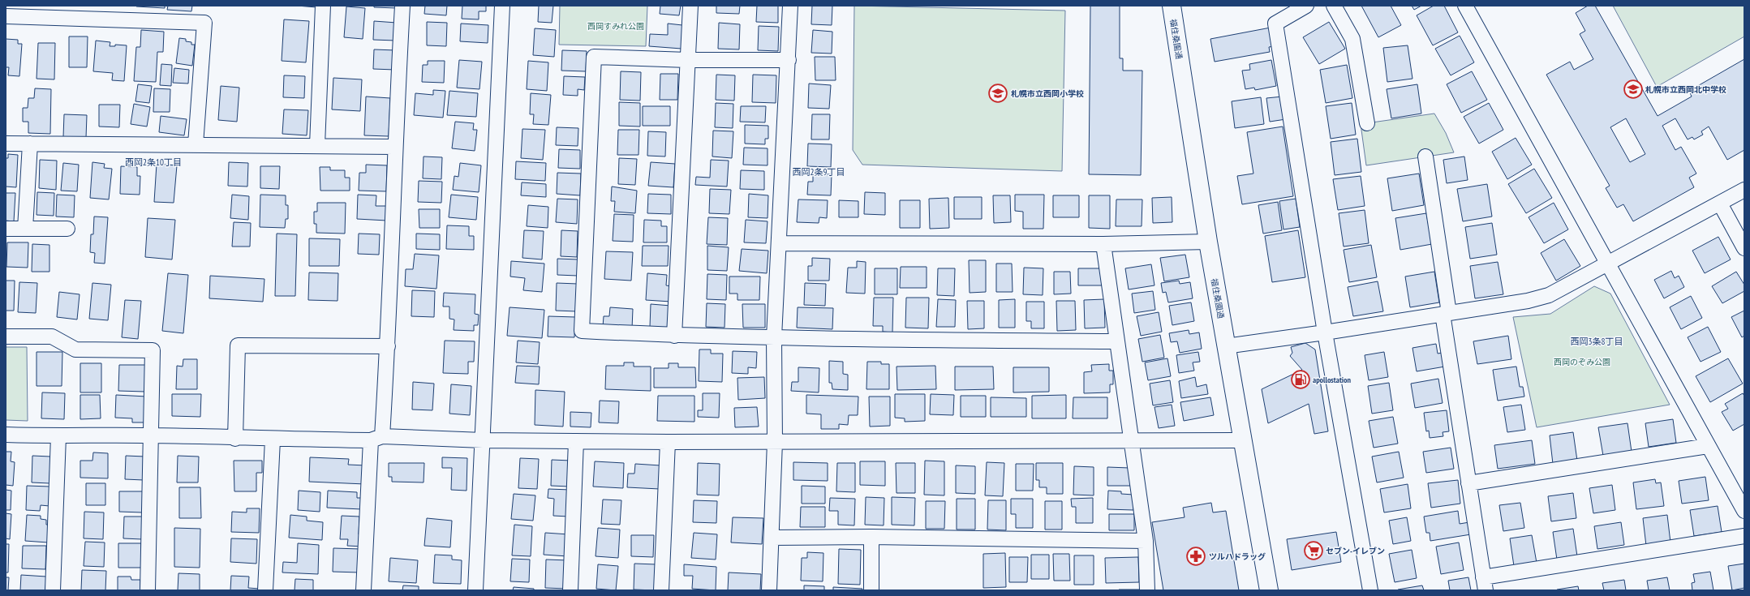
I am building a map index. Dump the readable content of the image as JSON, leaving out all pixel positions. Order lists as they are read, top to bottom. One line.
{"streets":{"street":["福住桑園通"]},"districts":["西岡2条10丁目","西岡2条9丁目","西岡3条8丁目"],"parks":["西岡すみれ公園","西岡のぞみ公園"],"places":{"school or university":["札幌市立西岡北中学校","札幌市立西岡小学校"],"fuel station":["apollostation"],"supermarket":["セブン-イレブン"],"pharmacy":["ツルハドラッグ"]}}
